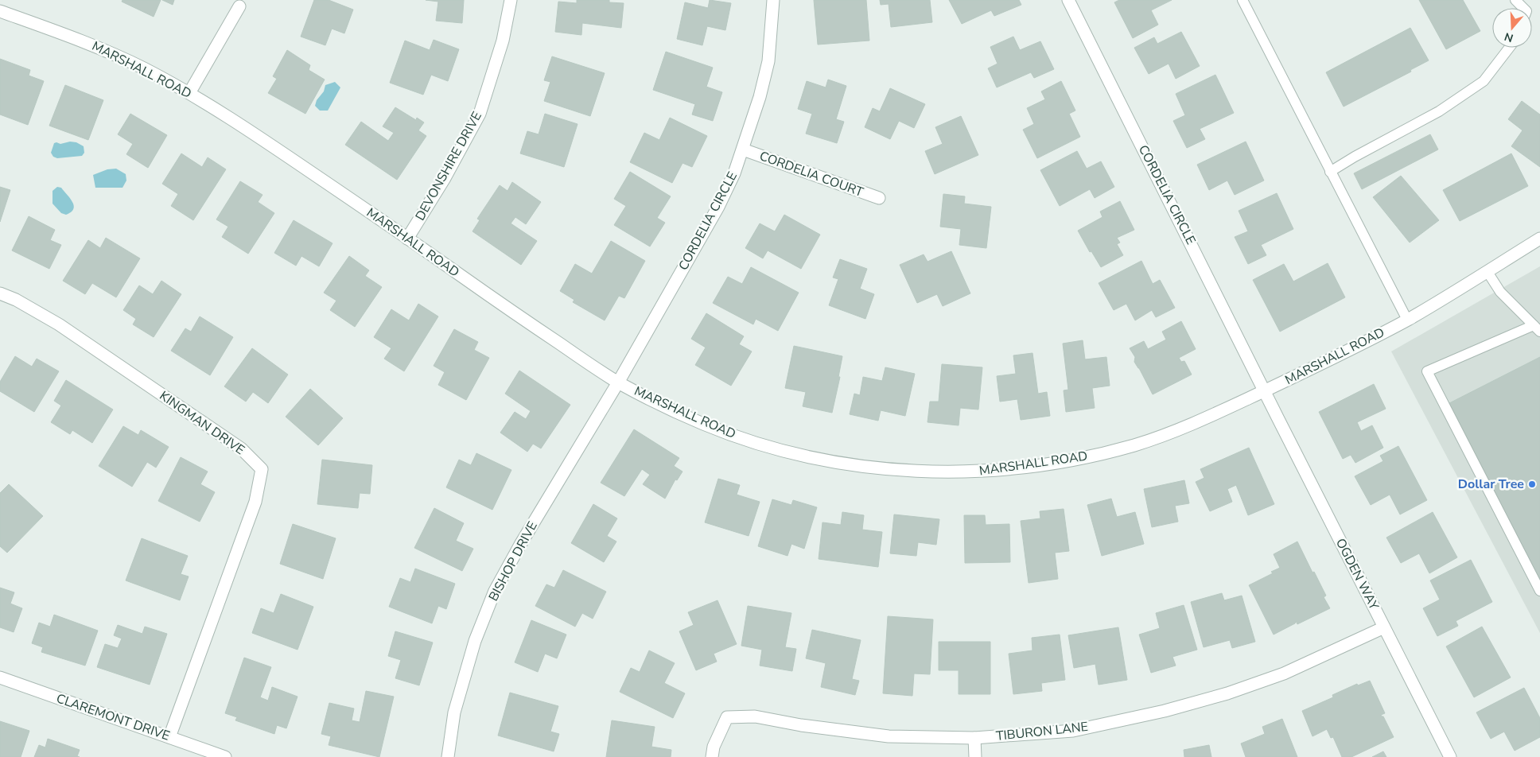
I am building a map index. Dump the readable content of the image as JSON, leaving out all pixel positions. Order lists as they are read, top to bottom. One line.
{"streets":{"street":["MARSHALL ROAD","DEVONSHIRE DRIVE","CORDELIA COURT","CORDELIA CIRCLE","KINGMAN DRIVE","BISHOP DRIVE","OGDEN WAY","CLAREMONT DRIVE","TIBURON LANE"]},"crossings":[["MARSHALL ROAD","DEVONSHIRE DRIVE"],["MARSHALL ROAD","CORDELIA CIRCLE"],["MARSHALL ROAD","BISHOP DRIVE"],["MARSHALL ROAD","OGDEN WAY"],["CORDELIA COURT","CORDELIA CIRCLE"],["CORDELIA CIRCLE","BISHOP DRIVE"],["CORDELIA CIRCLE","OGDEN WAY"],["KINGMAN DRIVE","CLAREMONT DRIVE"],["OGDEN WAY","TIBURON LANE"]],"places":["Dollar Tree"],"north":"bottom"}
